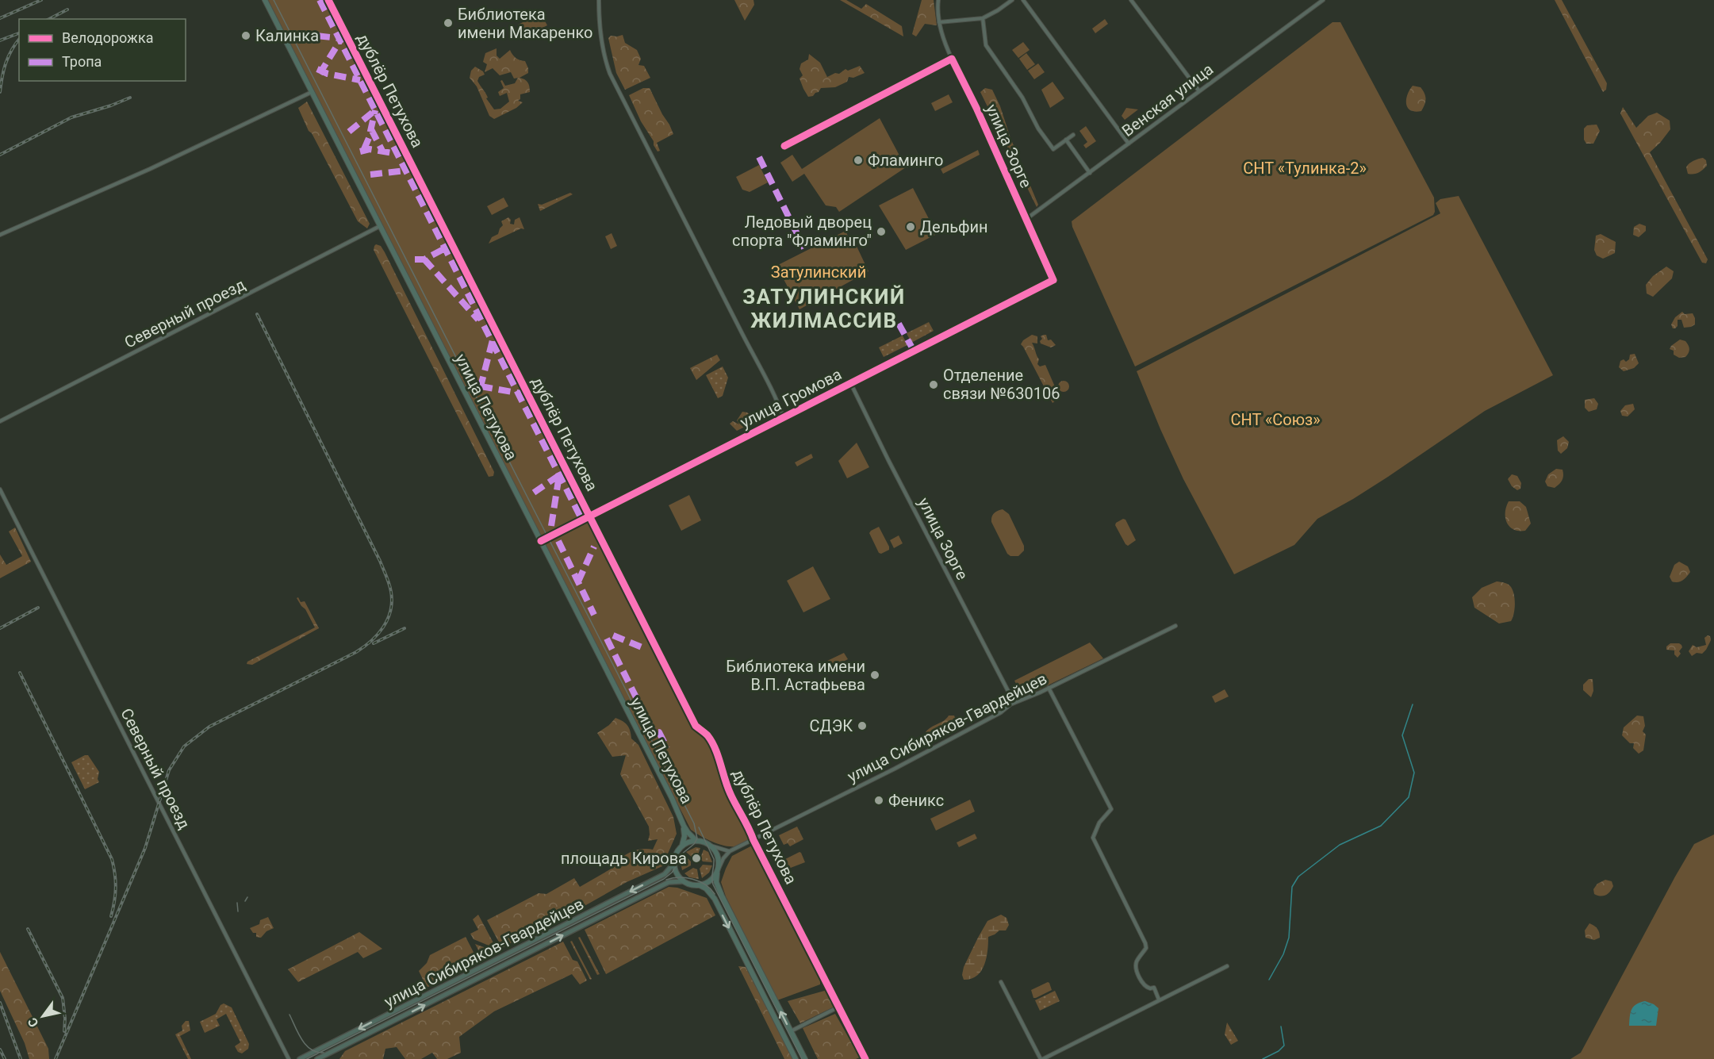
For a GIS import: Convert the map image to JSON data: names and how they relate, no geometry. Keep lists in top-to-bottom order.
{
  "streets": {
    "highway": ["улица Петухова"],
    "main road": ["улица Сибиряков-Гвардейцев"],
    "street": [
      "дублёр Петухова",
      "Венская улица",
      "улица Зорге",
      "Северный проезд",
      "улица Громова"
    ]
  },
  "crossings": [
    ["дублёр Петухова", "улица Громова"],
    ["дублёр Петухова", "улица Сибиряков-Гвардейцев"],
    ["Венская улица", "улица Зорге"],
    ["улица Зорге", "улица Громова"],
    ["улица Зорге", "улица Сибиряков-Гвардейцев"],
    ["Северный проезд", "улица Петухова"],
    ["улица Громова", "улица Петухова"]
  ],
  "districts": ["ЗАТУЛИНСКИЙ ЖИЛМАССИВ"],
  "parks": ["СНТ «Тулинка-2»", "Затулинский", "СНТ «Союз»"],
  "places": [
    "Библиотека имени Макаренко",
    "Калинка",
    "Фламинго",
    "Дельфин",
    "Ледовый дворец спорта \"Фламинго\"",
    "Отделение связи №630106",
    "Библиотека имени В.П. Астафьева",
    "СДЭК",
    "Феникс",
    "площадь Кирова"
  ],
  "legend": ["Велодорожка", "Тропа"],
  "north": "bottom left"
}
